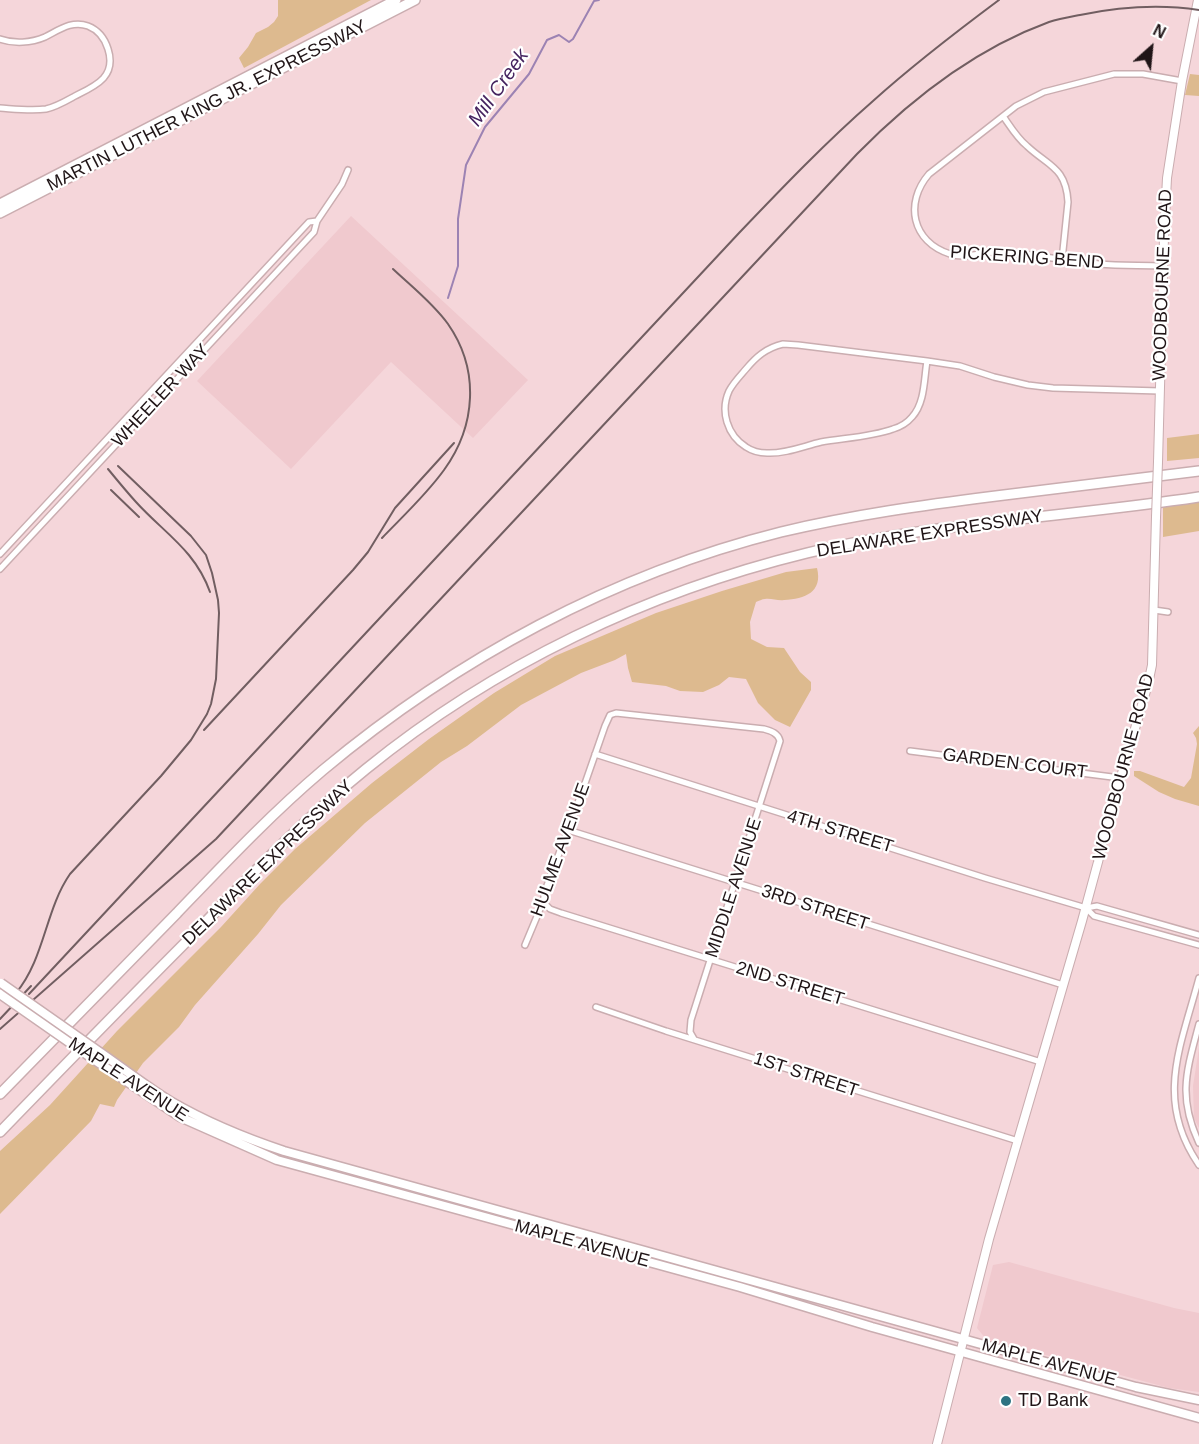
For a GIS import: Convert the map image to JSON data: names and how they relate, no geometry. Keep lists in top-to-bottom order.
{
  "streets": {
    "highway": ["MARTIN LUTHER KING JR. EXPRESSWAY", "DELAWARE EXPRESSWAY"],
    "main road": ["WOODBOURNE ROAD", "MAPLE AVENUE"],
    "street": [
      "PICKERING BEND",
      "WHEELER WAY",
      "GARDEN COURT",
      "4TH STREET",
      "HULME AVENUE",
      "MIDDLE AVENUE",
      "3RD STREET",
      "2ND STREET",
      "1ST STREET"
    ]
  },
  "crossings": [
    ["PICKERING BEND", "WOODBOURNE ROAD"],
    ["WOODBOURNE ROAD", "GARDEN COURT"],
    ["WOODBOURNE ROAD", "4TH STREET"],
    ["WOODBOURNE ROAD", "3RD STREET"],
    ["WOODBOURNE ROAD", "2ND STREET"],
    ["WOODBOURNE ROAD", "1ST STREET"],
    ["WOODBOURNE ROAD", "MAPLE AVENUE"],
    ["DELAWARE EXPRESSWAY", "MAPLE AVENUE"],
    ["4TH STREET", "HULME AVENUE"],
    ["4TH STREET", "MIDDLE AVENUE"],
    ["HULME AVENUE", "MIDDLE AVENUE"],
    ["HULME AVENUE", "3RD STREET"],
    ["HULME AVENUE", "2ND STREET"],
    ["MIDDLE AVENUE", "3RD STREET"],
    ["MIDDLE AVENUE", "2ND STREET"],
    ["MIDDLE AVENUE", "1ST STREET"]
  ],
  "water": ["Mill Creek"],
  "places": ["TD Bank"],
  "north": "top right"
}
